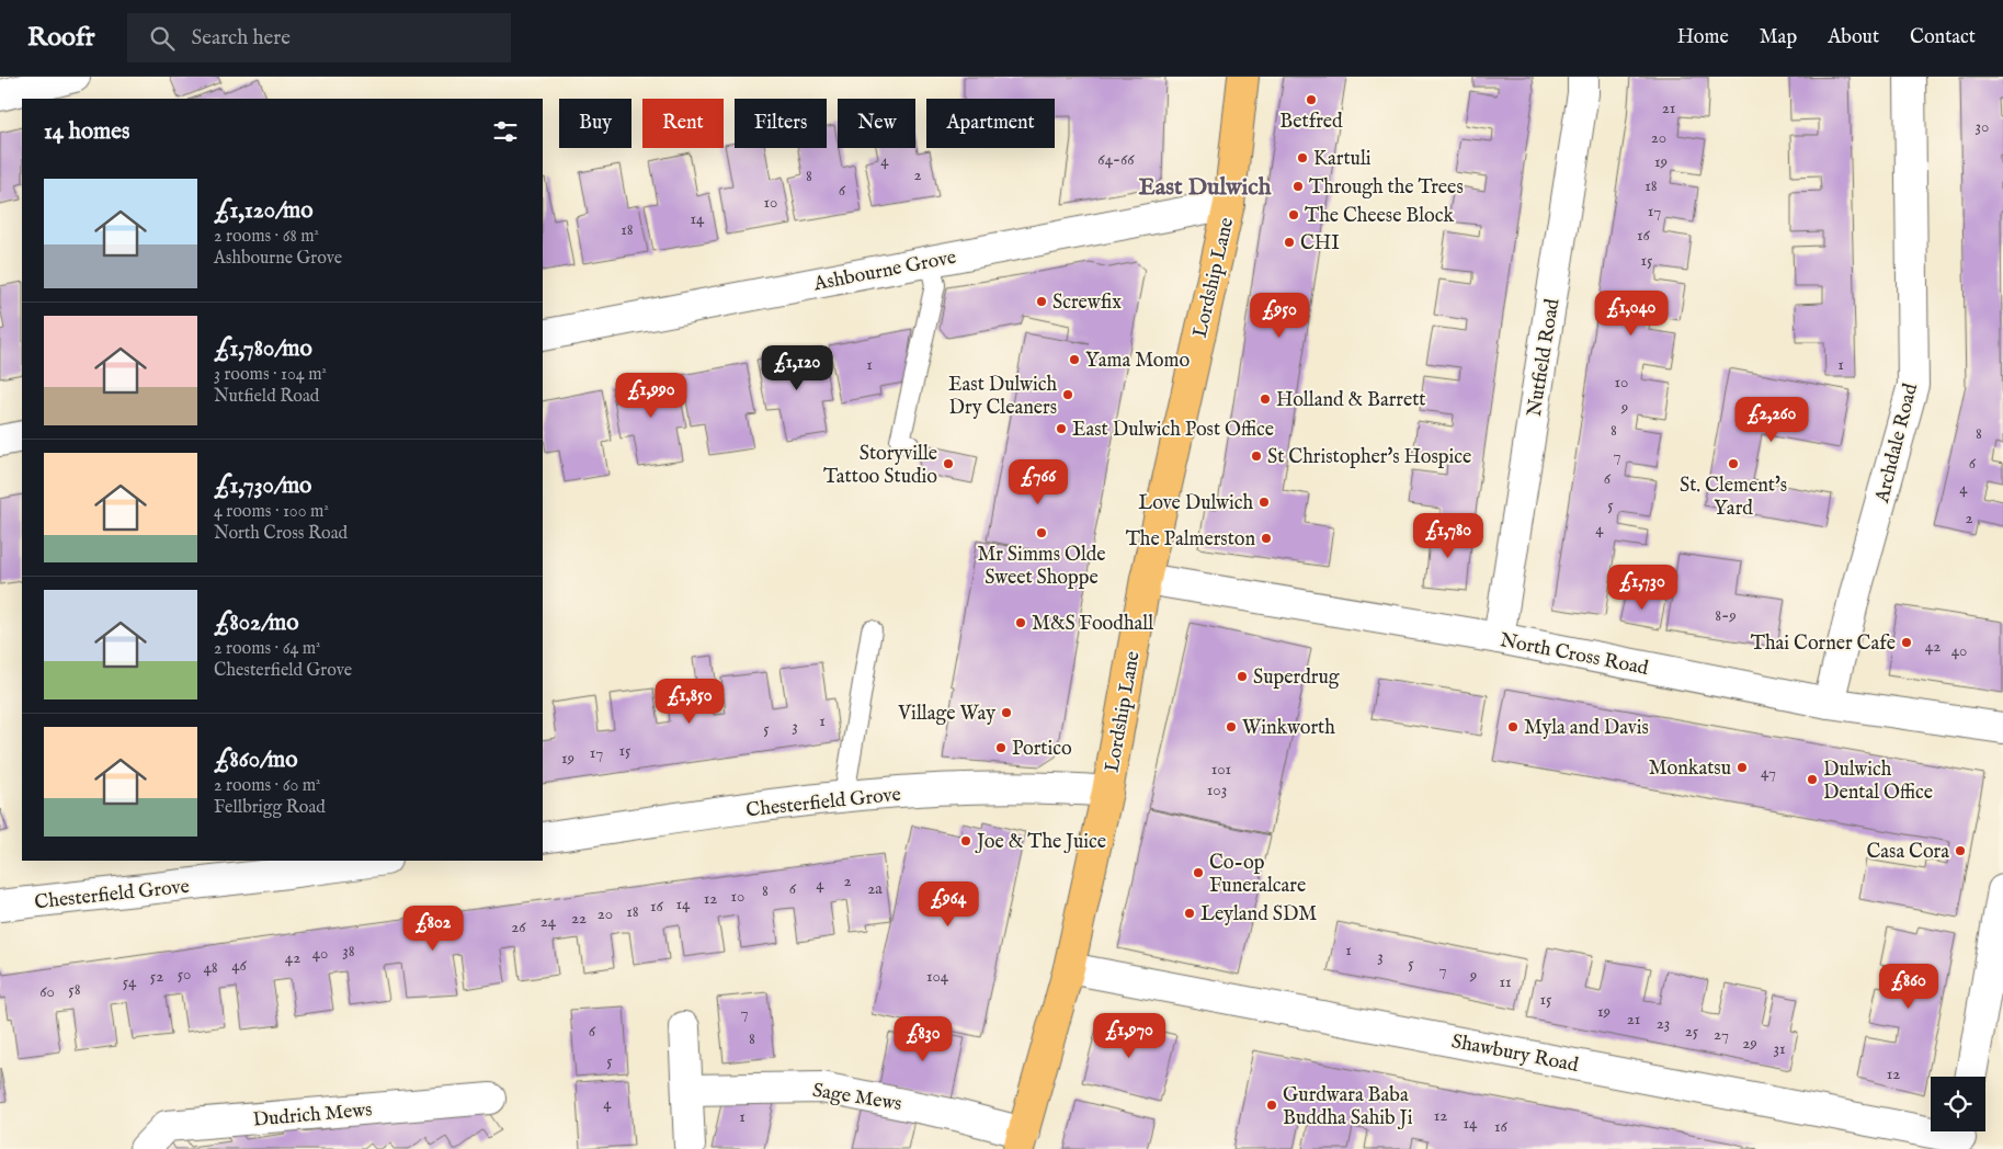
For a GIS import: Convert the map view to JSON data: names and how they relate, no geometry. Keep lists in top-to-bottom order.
{
  "streets": {
    "main road": ["Lordship Lane"],
    "street": [
      "Ashbourne Grove",
      "Nutfield Road",
      "Archdale Road",
      "North Cross Road",
      "Chesterfield Grove",
      "Shawbury Road",
      "Sage Mews",
      "Dudrich Mews"
    ]
  },
  "crossings": [
    ["Ashbourne Grove", "Lordship Lane"],
    ["Lordship Lane", "North Cross Road"],
    ["Lordship Lane", "Chesterfield Grove"],
    ["Lordship Lane", "Shawbury Road"],
    ["Lordship Lane", "Sage Mews"],
    ["Nutfield Road", "North Cross Road"],
    ["Archdale Road", "North Cross Road"]
  ],
  "districts": ["East Dulwich"],
  "places": [
    "Betfred",
    "Kartuli",
    "Through the Trees",
    "The Cheese Block",
    "CHI",
    "Screwfix",
    "Yama Momo",
    "East Dulwich Dry Cleaners",
    "Holland & Barrett",
    "East Dulwich Post Office",
    "St Christopher's Hospice",
    "Storyville Tattoo Studio",
    "St. Clement's Yard",
    "Love Dulwich",
    "Mr Simms Olde Sweet Shoppe",
    "The Palmerston",
    "M&S Foodhall",
    "Thai Corner Cafe",
    "Superdrug",
    "Village Way",
    "Winkworth",
    "Myla and Davis",
    "Portico",
    "Monkatsu",
    "Dulwich Dental Office",
    "Joe & The Juice",
    "Casa Cora",
    "Co-op Funeralcare",
    "Leyland SDM",
    "Gurdwara Baba Buddha Sahib Ji"
  ],
  "house_numbers": [
    "21",
    "30",
    "20",
    "64-66",
    "4",
    "19",
    "2",
    "8",
    "18",
    "6",
    "10",
    "17",
    "14",
    "18",
    "16",
    "15",
    "1",
    "1",
    "10",
    "9",
    "8",
    "8",
    "7",
    "6",
    "6",
    "4",
    "5",
    "2",
    "4",
    "8-9",
    "42",
    "40",
    "1",
    "3",
    "5",
    "15",
    "17",
    "19",
    "101",
    "47",
    "103",
    "2",
    "4",
    "6",
    "2a",
    "8",
    "10",
    "12",
    "14",
    "16",
    "18",
    "20",
    "22",
    "24",
    "26",
    "1",
    "38",
    "40",
    "3",
    "42",
    "5",
    "46",
    "48",
    "7",
    "50",
    "9",
    "52",
    "104",
    "54",
    "11",
    "58",
    "60",
    "15",
    "19",
    "7",
    "21",
    "23",
    "6",
    "25",
    "27",
    "8",
    "29",
    "31",
    "5",
    "12",
    "4",
    "12",
    "1",
    "14",
    "16"
  ],
  "page": {
    "header": "Roofr",
    "search": "Search here",
    "nav": [
      "Home",
      "Map",
      "About",
      "Contact"
    ],
    "chip": [
      "Buy",
      "Rent",
      "Filters",
      "New",
      "Apartment"
    ],
    "heading": "14 homes",
    "list": [
      {
        "name": "£1,120/mo",
        "note": "2 rooms · 68 m² · Ashbourne Grove"
      },
      {
        "name": "£1,780/mo",
        "note": "3 rooms · 104 m² · Nutfield Road"
      },
      {
        "name": "£1,730/mo",
        "note": "4 rooms · 100 m² · North Cross Road"
      },
      {
        "name": "£802/mo",
        "note": "2 rooms · 64 m² · Chesterfield Grove"
      },
      {
        "name": "£860/mo",
        "note": "2 rooms · 60 m² · Fellbrigg Road"
      }
    ],
    "price": [
      "£1,040",
      "£950",
      "£1,120",
      "£1,990",
      "£2,260",
      "£766",
      "£1,780",
      "£1,730",
      "£1,850",
      "£964",
      "£802",
      "£860",
      "£1,970",
      "£830"
    ]
  }
}
